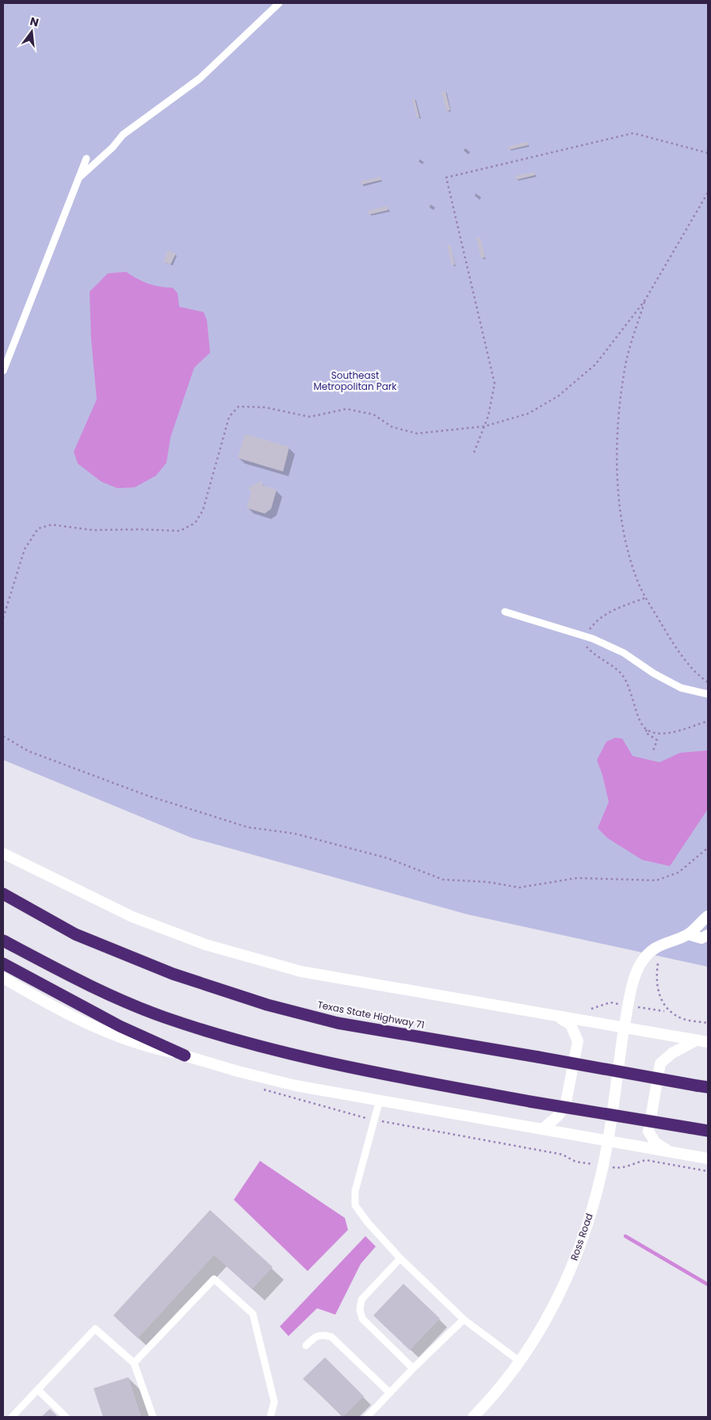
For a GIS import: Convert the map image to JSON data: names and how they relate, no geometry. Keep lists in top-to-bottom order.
{
  "streets": {
    "highway": ["Texas State Highway 71"],
    "street": ["Ross Road"]
  },
  "parks": ["Southeast Metropolitan Park"],
  "north": "top"
}
